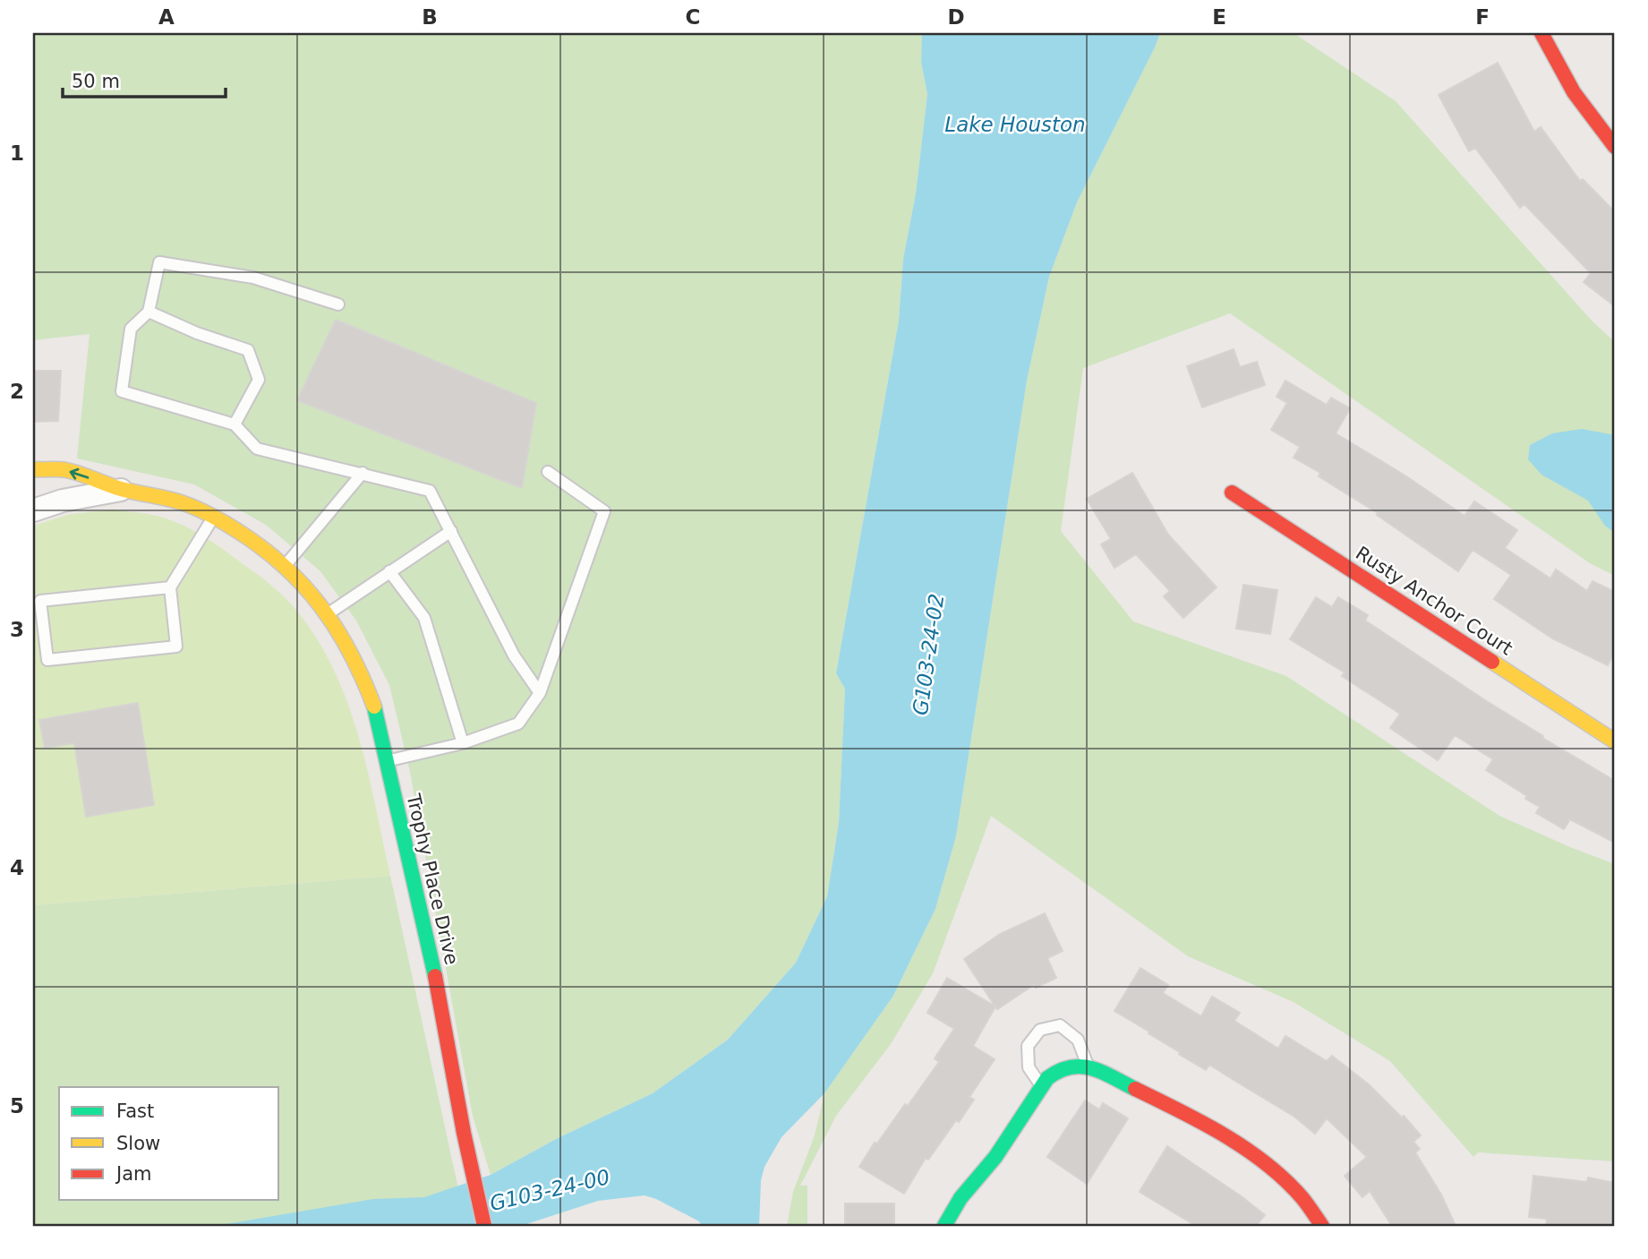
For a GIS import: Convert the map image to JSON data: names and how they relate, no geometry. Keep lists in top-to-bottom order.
{
  "streets": {
    "street": ["Rusty Anchor Court", "Trophy Place Drive"]
  },
  "water": ["Lake Houston", "G103-24-02", "G103-24-00"],
  "legend": ["Fast", "Slow", "Jam"],
  "scale_bar": "50 m",
  "grid": {
    "columns": [
      "A",
      "B",
      "C",
      "D",
      "E",
      "F"
    ],
    "rows": [
      "1",
      "2",
      "3",
      "4",
      "5"
    ]
  }
}
